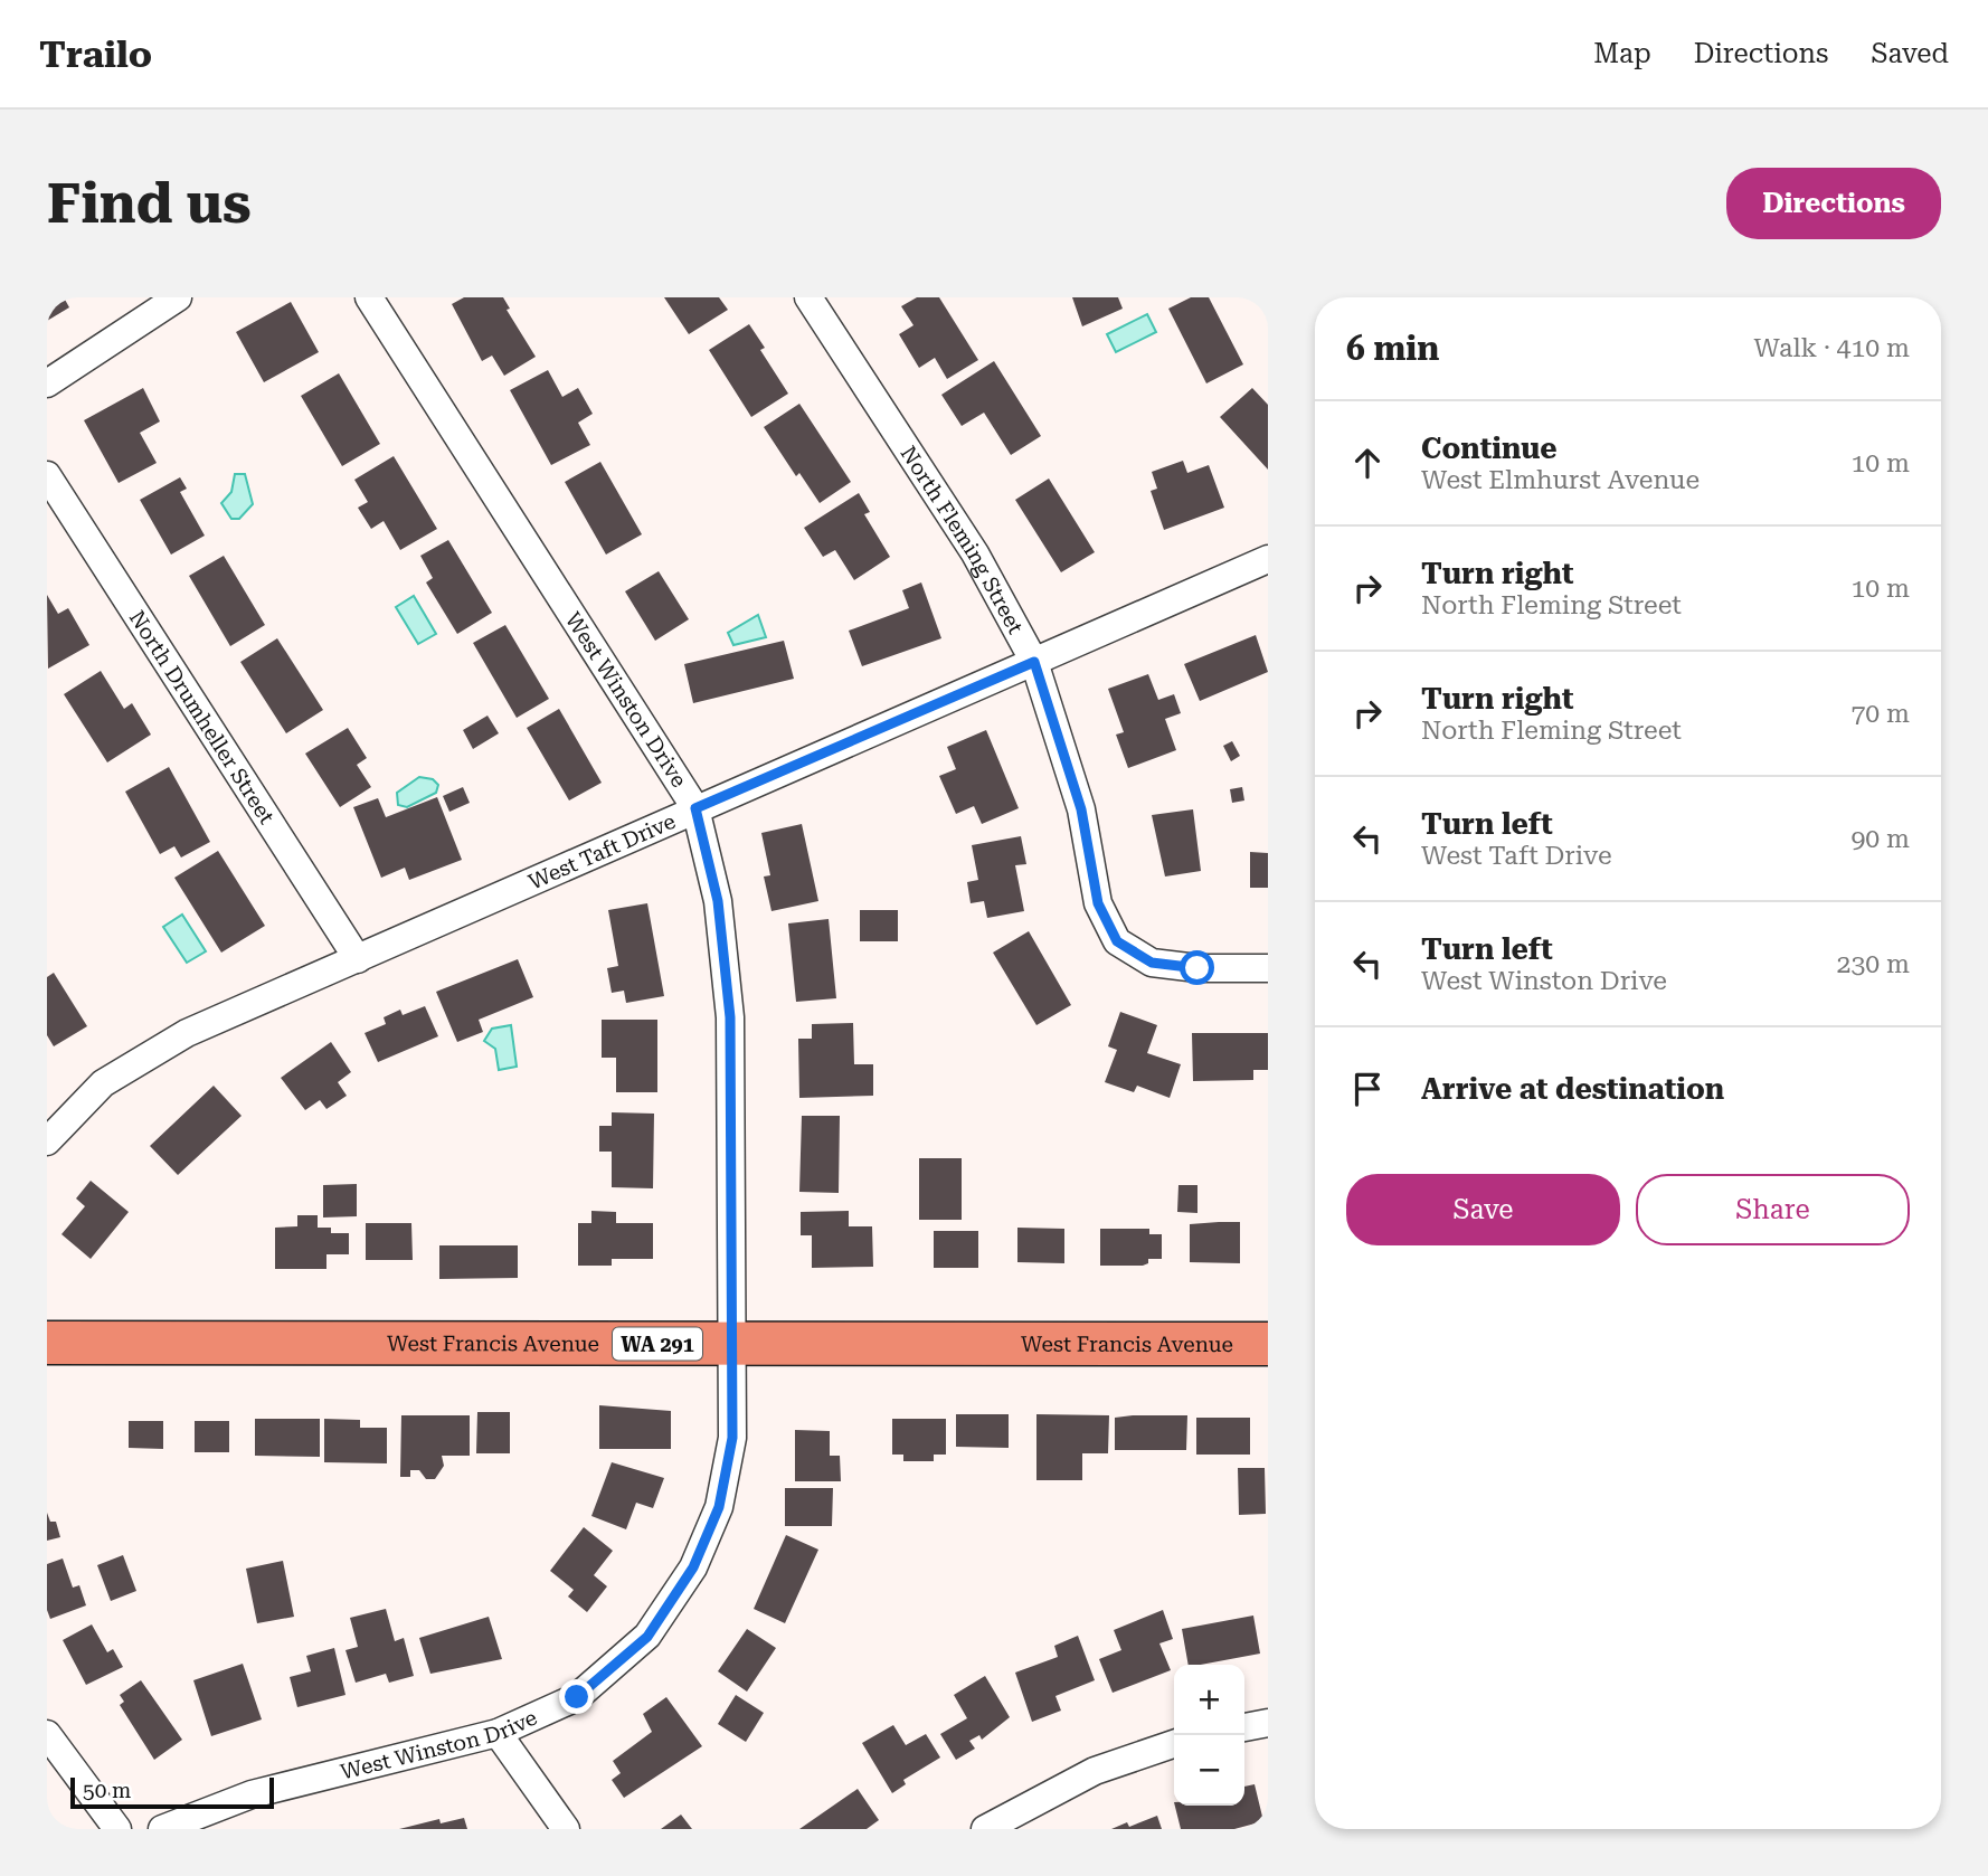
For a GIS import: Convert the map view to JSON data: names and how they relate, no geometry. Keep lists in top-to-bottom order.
{
  "streets": {
    "main road": ["West Francis Avenue", "WA 291"],
    "street": [
      "North Fleming Street",
      "West Winston Drive",
      "North Drumheller Street",
      "West Taft Drive"
    ]
  },
  "crossings": [
    ["North Fleming Street", "West Taft Drive"],
    ["West Winston Drive", "West Taft Drive"],
    ["West Winston Drive", "West Francis Avenue"],
    ["North Drumheller Street", "West Taft Drive"]
  ],
  "scale_bar": "50 m",
  "page": {
    "header": "Trailo",
    "nav": ["Map", "Directions", "Saved"],
    "buttons": [
      "Directions",
      ["Save", "Share"]
    ],
    "title": "Find us",
    "heading": ["6 min", "Walk · 410 m"],
    "list": [
      ["Continue", "West Elmhurst Avenue", "10 m"],
      ["Turn right", "North Fleming Street", "10 m"],
      ["Turn right", "North Fleming Street", "70 m"],
      ["Turn left", "West Taft Drive", "90 m"],
      ["Turn left", "West Winston Drive", "230 m"],
      "Arrive at destination"
    ],
    "map_buttons": ["+", "−"],
    "scale": "50 m"
  }
}
